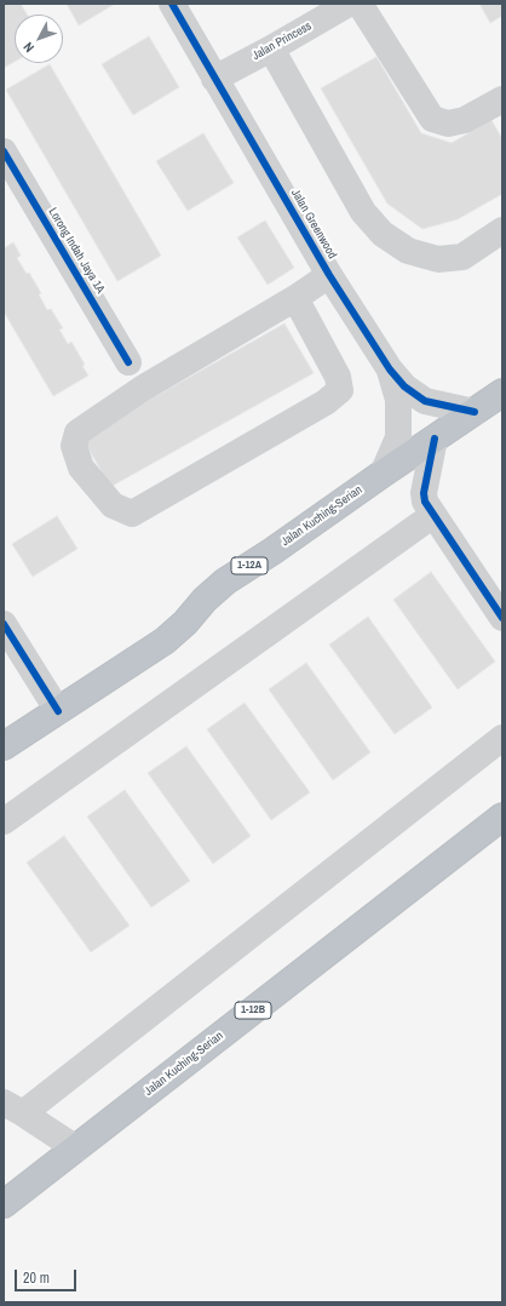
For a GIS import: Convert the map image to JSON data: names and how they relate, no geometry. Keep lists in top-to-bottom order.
{
  "streets": {
    "highway": ["Jalan Kuching-Serian", "1-12A", "1-12B"],
    "street": ["Jalan Princess", "Jalan Greenwood", "Lorong Indah Jaya 1A"]
  },
  "crossings": [
    ["Jalan Princess", "Jalan Greenwood"],
    ["Jalan Greenwood", "Jalan Kuching-Serian"]
  ],
  "scale_bar": "20 m",
  "north": "bottom left"
}
